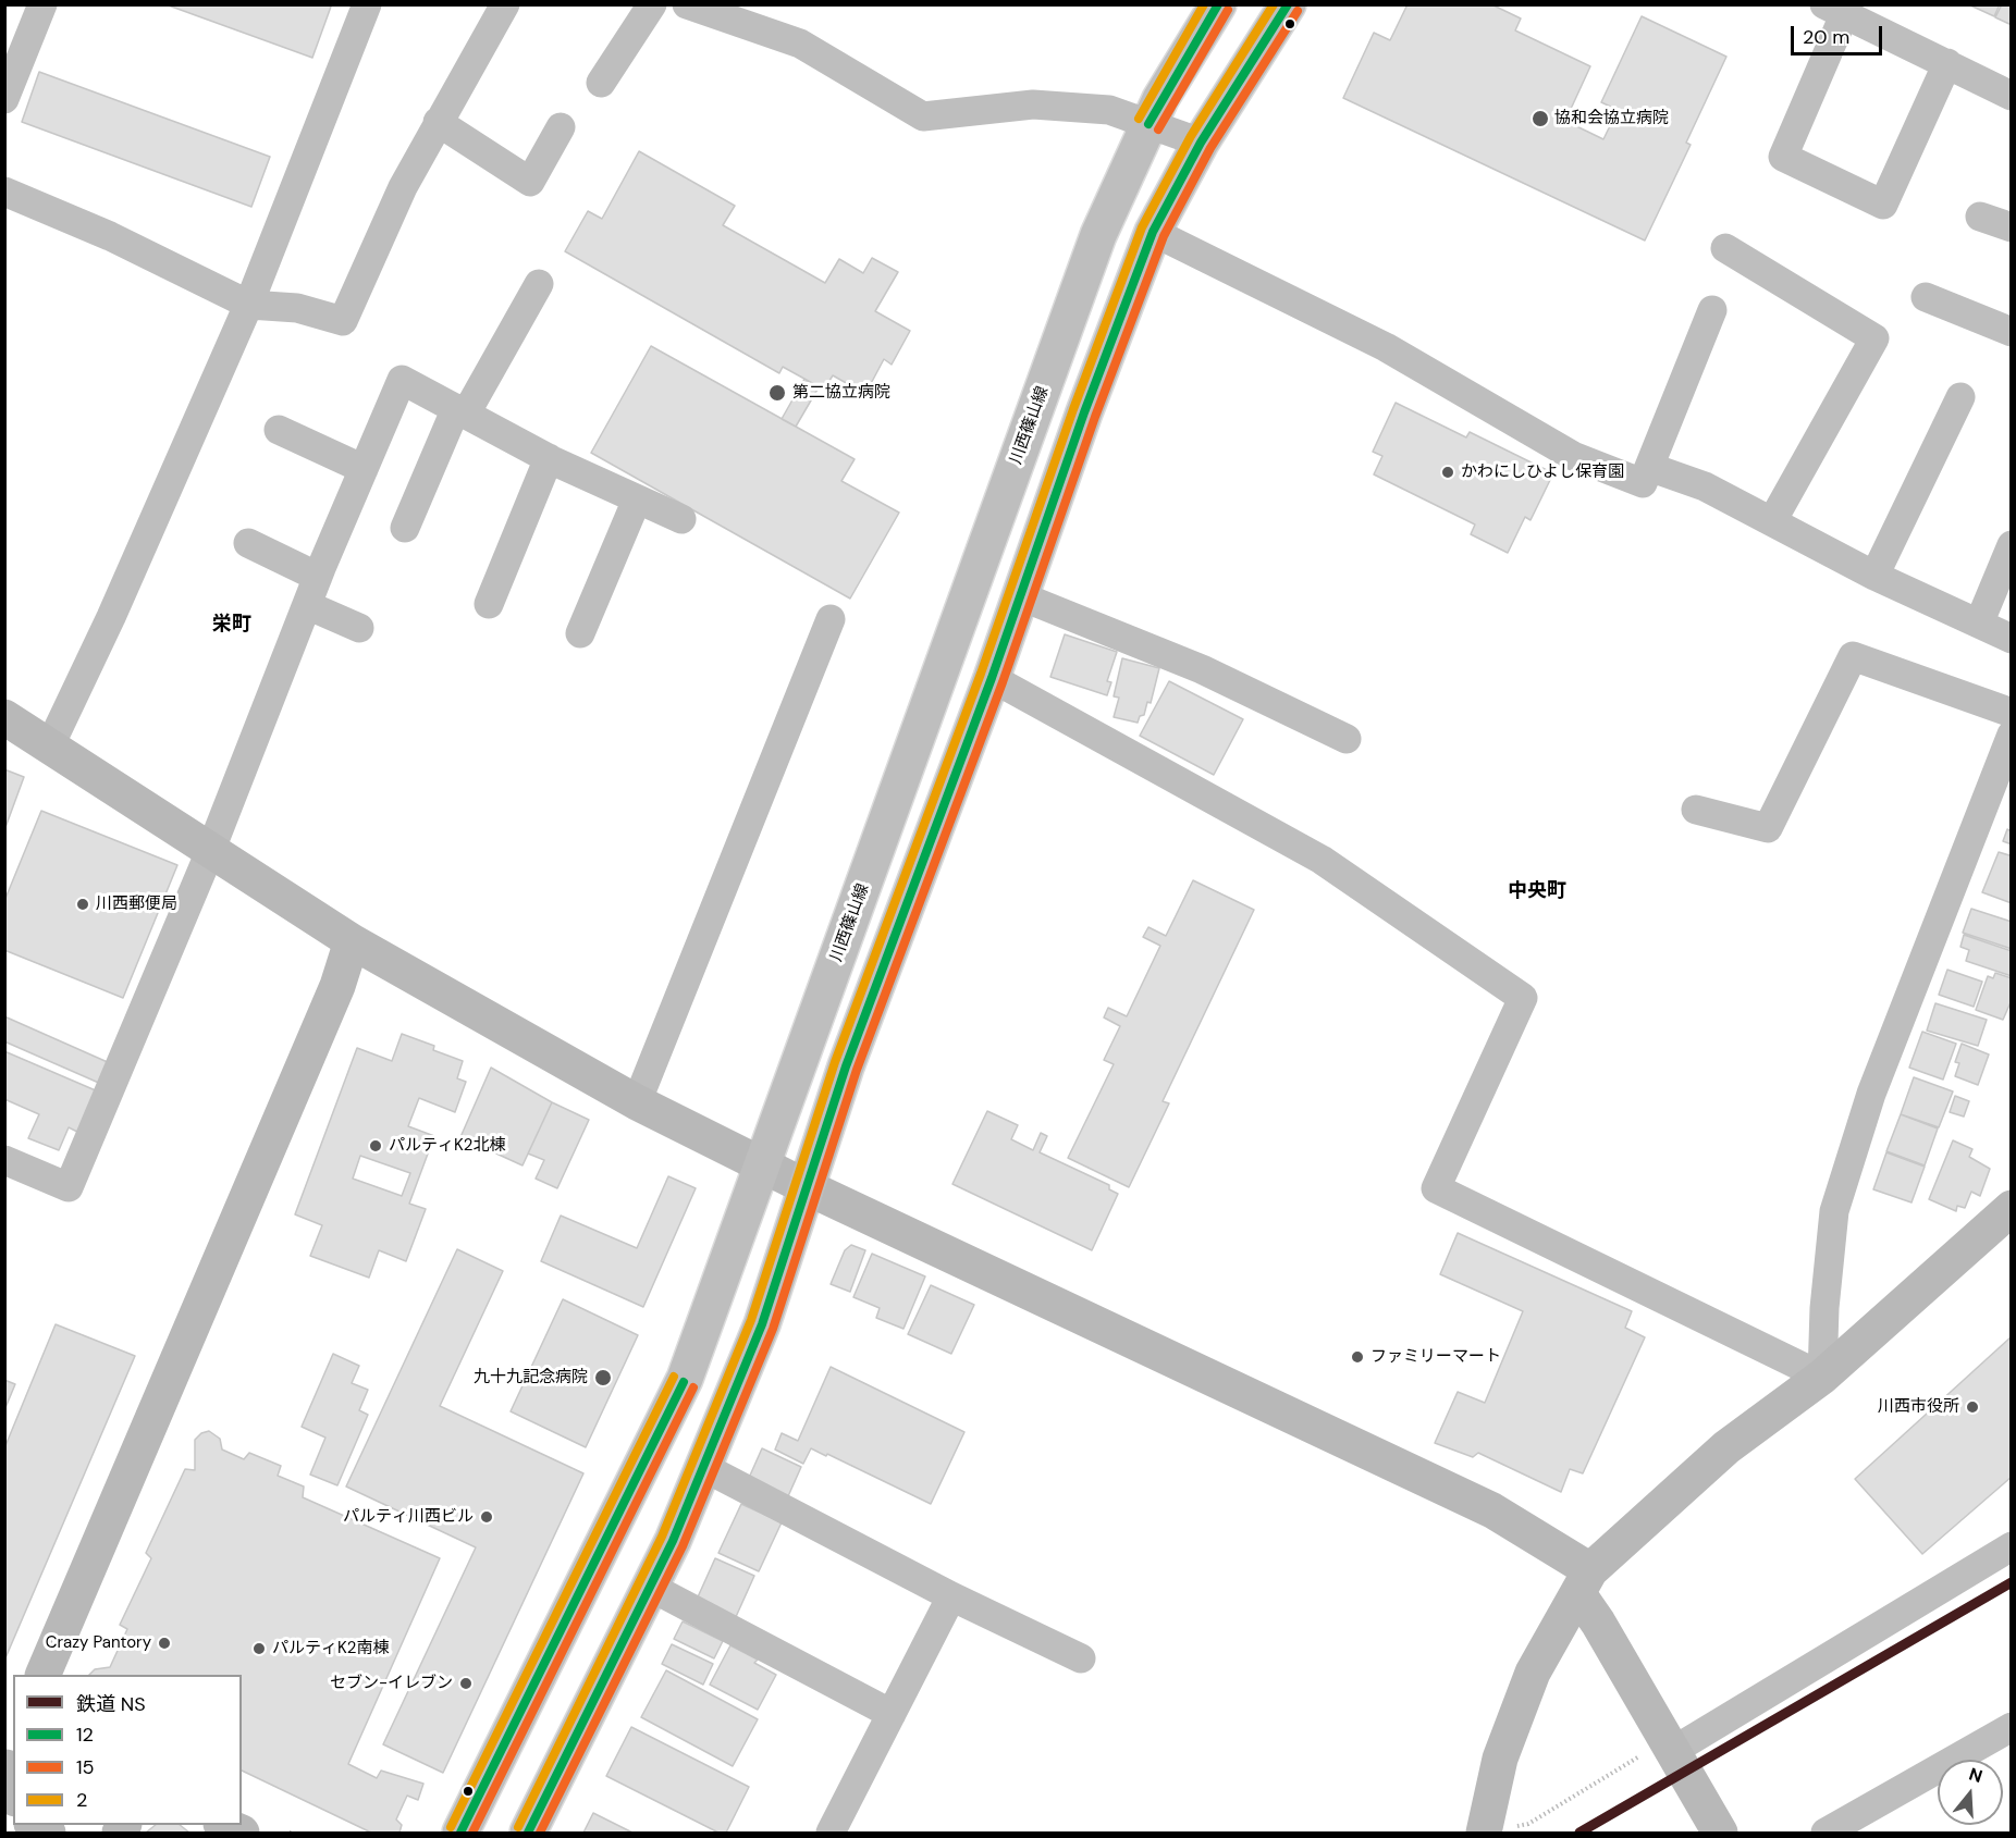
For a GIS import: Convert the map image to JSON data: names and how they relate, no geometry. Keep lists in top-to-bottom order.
{
  "streets": {
    "main road": ["川西篠山線"]
  },
  "districts": ["栄町", "中央町"],
  "places": [
    "協和会協立病院",
    "第二協立病院",
    "かわにしひよし保育園",
    "川西郵便局",
    "パルティK2北棟",
    "ファミリーマート",
    "九十九記念病院",
    "川西市役所",
    "パルティ川西ビル",
    "Crazy Pantory",
    "パルティK2南棟",
    "セブン-イレブン"
  ],
  "lines": [
    "transit line 12",
    "transit line 2",
    "transit line 15",
    "rail line NS"
  ],
  "legend": [
    "鉄道 NS",
    "12",
    "15",
    "2"
  ],
  "scale_bar": "20 m",
  "north": "top"
}
